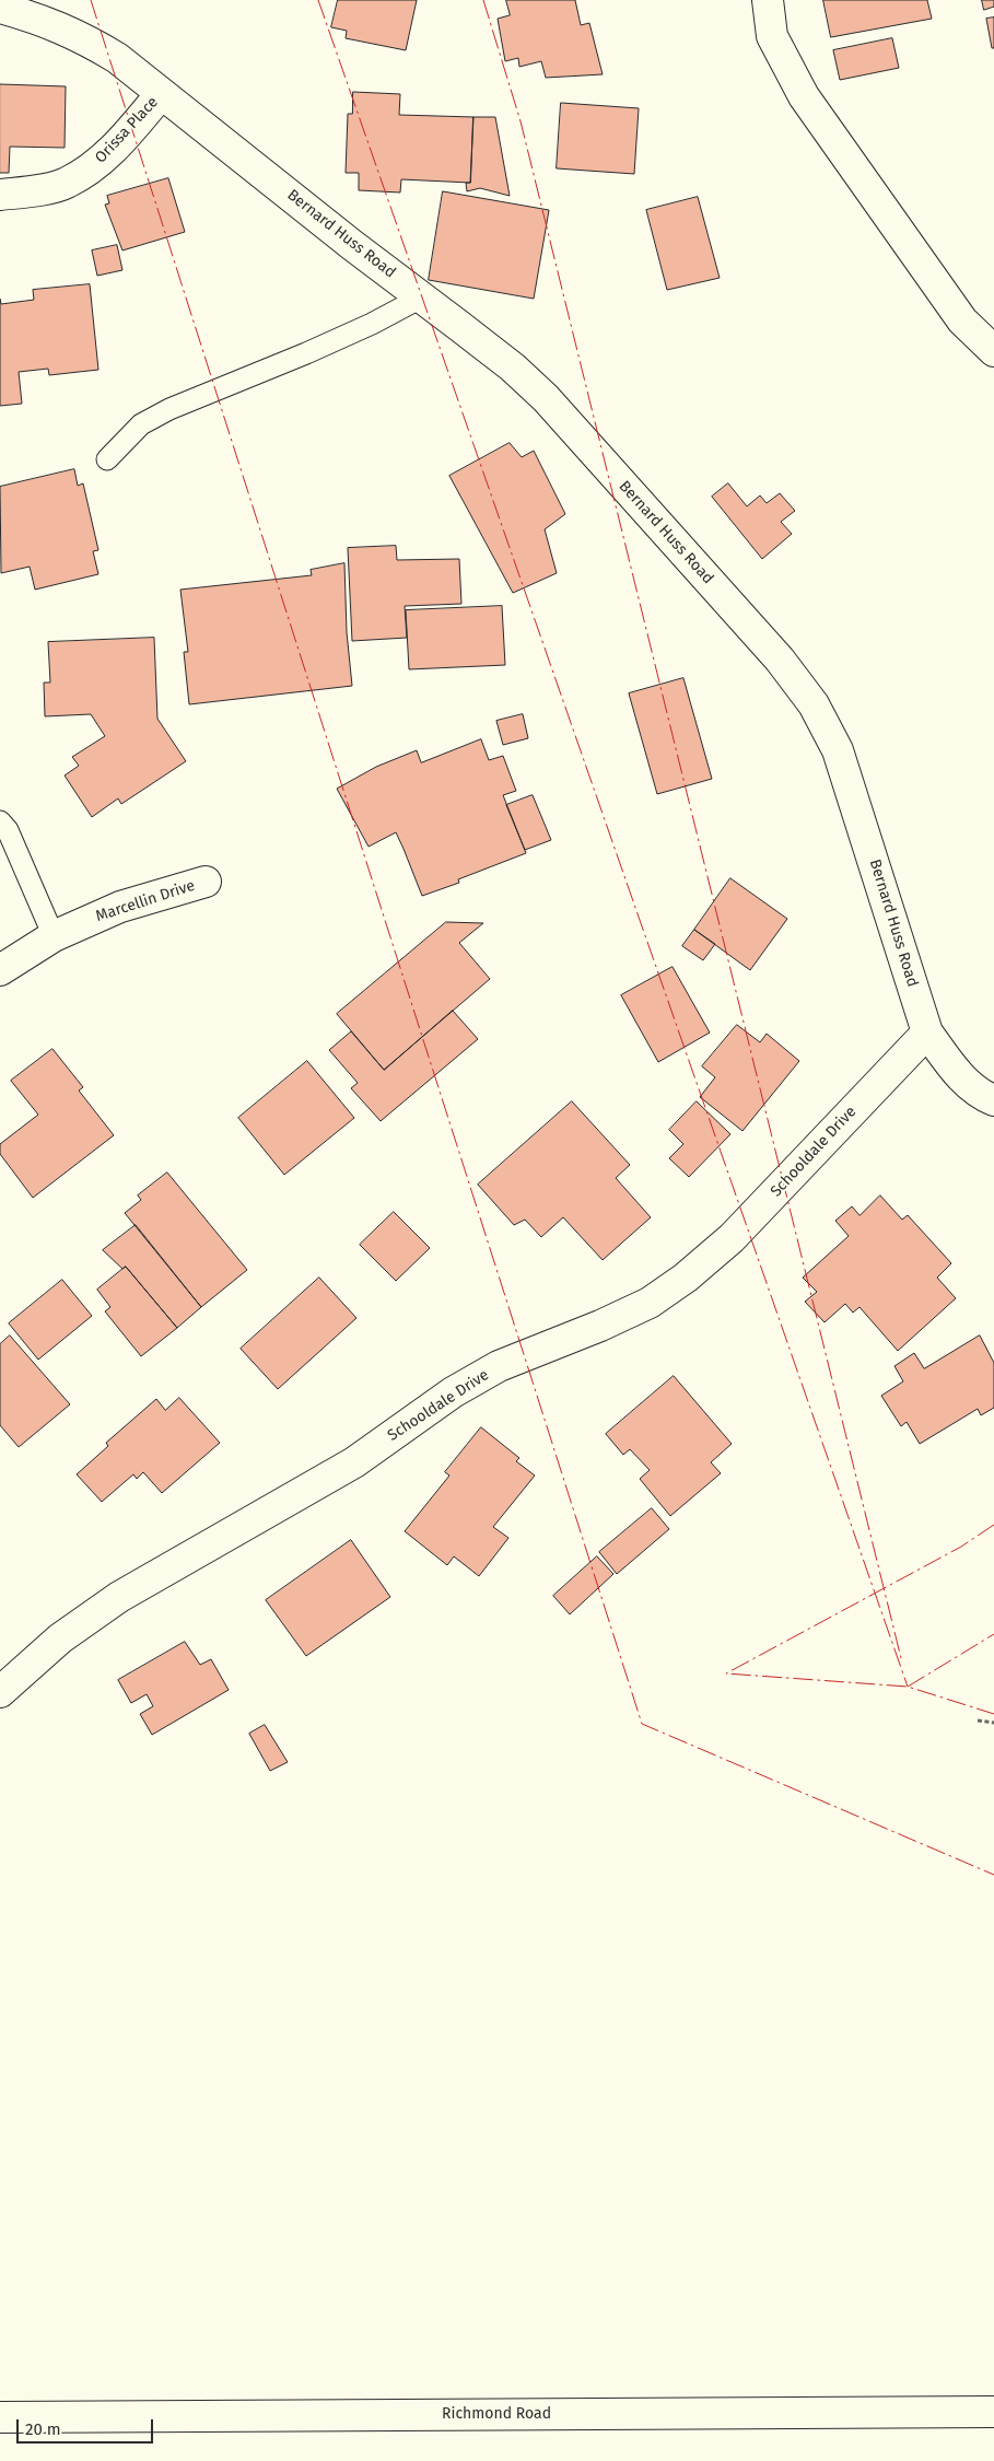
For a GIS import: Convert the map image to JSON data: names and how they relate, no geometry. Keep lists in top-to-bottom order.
{
  "streets": {
    "street": [
      "Orissa Place",
      "Bernard Huss Road",
      "Marcellin Drive",
      "Schooldale Drive",
      "Richmond Road"
    ]
  },
  "crossings": [
    ["Orissa Place", "Bernard Huss Road"],
    ["Bernard Huss Road", "Schooldale Drive"]
  ],
  "scale_bar": "20 m"
}
